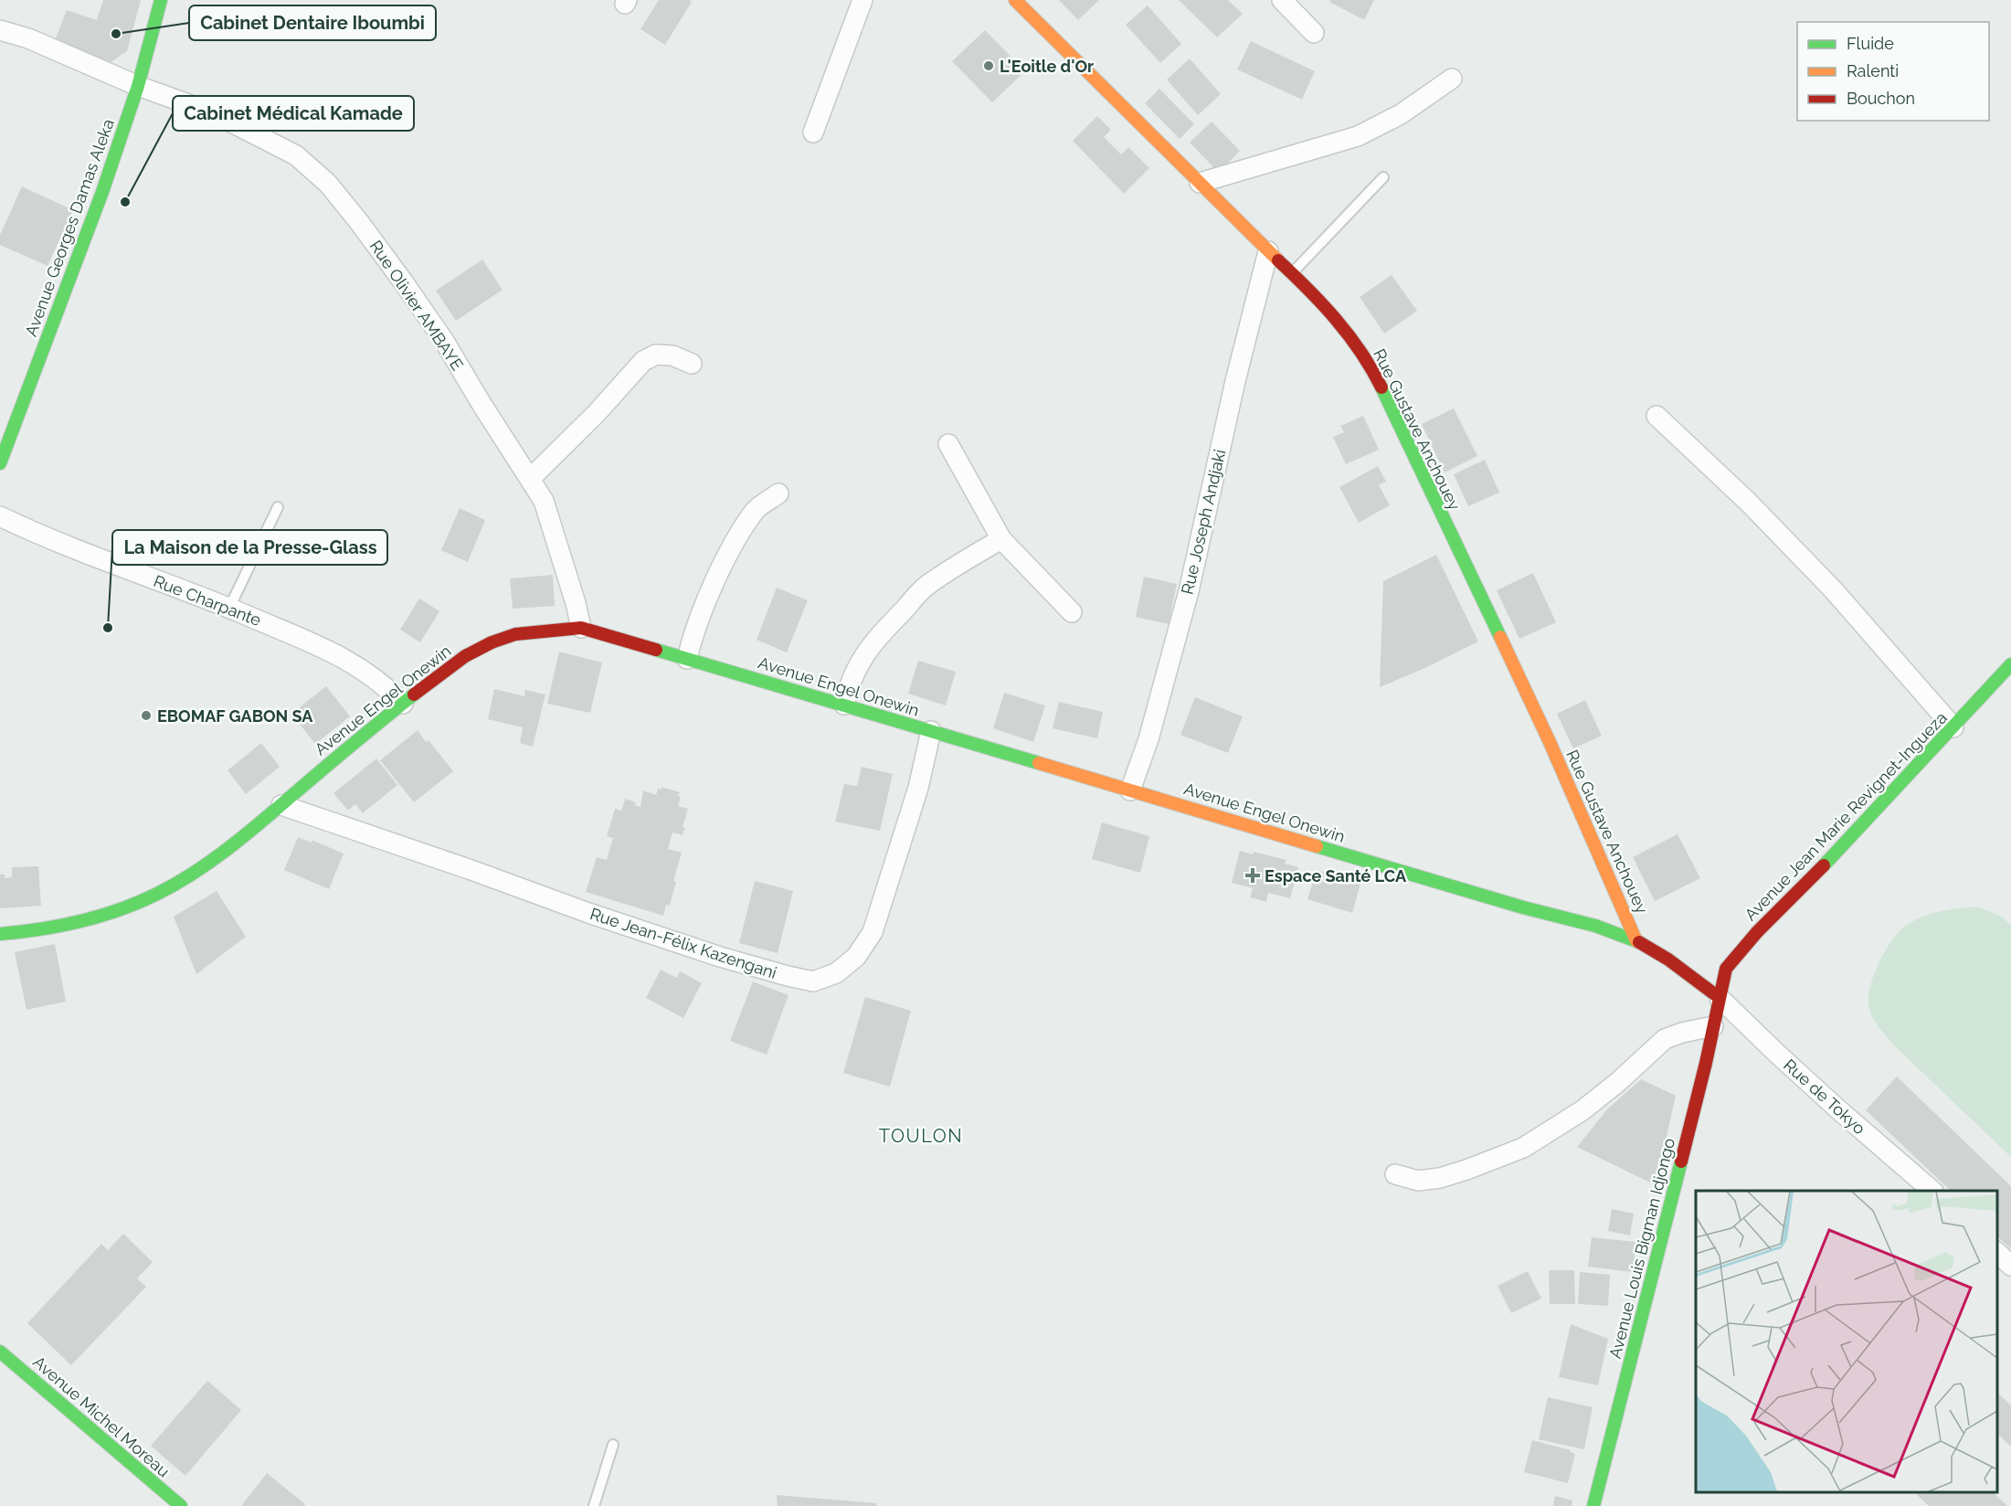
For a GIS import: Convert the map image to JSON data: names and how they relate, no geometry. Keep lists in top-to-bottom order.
{
  "streets": {
    "street": [
      "Avenue Georges Damas Aleka",
      "Rue Olivier AMBAYE",
      "Rue Gustave Anchouey",
      "Rue Joseph Andjaki",
      "Rue Charpante",
      "Avenue Engel Onewin",
      "Avenue Jean Marie Revignet-Ingueza",
      "Rue Jean-Félix Kazengani",
      "Rue de Tokyo",
      "Avenue Louis Bigman Idjongo",
      "Avenue Michel Moreau"
    ]
  },
  "crossings": [
    ["Avenue Georges Damas Aleka", "Rue Olivier AMBAYE"],
    ["Rue Olivier AMBAYE", "Avenue Engel Onewin"],
    ["Rue Gustave Anchouey", "Rue Joseph Andjaki"],
    ["Rue Gustave Anchouey", "Avenue Engel Onewin"],
    ["Rue Joseph Andjaki", "Avenue Engel Onewin"],
    ["Rue Charpante", "Avenue Engel Onewin"],
    ["Avenue Engel Onewin", "Avenue Jean Marie Revignet-Ingueza"],
    ["Avenue Engel Onewin", "Rue Jean-Félix Kazengani"],
    ["Avenue Engel Onewin", "Rue de Tokyo"],
    ["Avenue Engel Onewin", "Avenue Louis Bigman Idjongo"],
    ["Avenue Jean Marie Revignet-Ingueza", "Rue de Tokyo"],
    ["Avenue Jean Marie Revignet-Ingueza", "Avenue Louis Bigman Idjongo"],
    ["Rue de Tokyo", "Avenue Louis Bigman Idjongo"]
  ],
  "districts": ["TOULON"],
  "places": {
    "other": [
      "Cabinet Dentaire Iboumbi",
      "L'Eoitle d'Or",
      "Cabinet Médical Kamade",
      "La Maison de la Presse-Glass",
      "EBOMAF GABON SA"
    ],
    "health": ["Espace Santé LCA"]
  },
  "legend": ["Fluide", "Ralenti", "Bouchon"]
}
